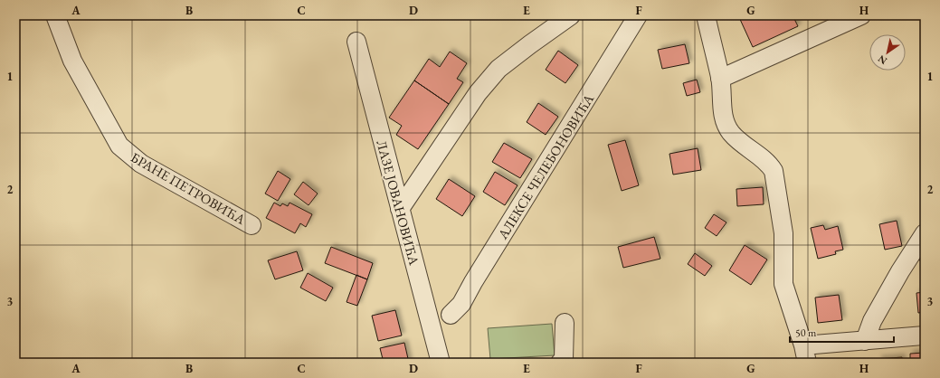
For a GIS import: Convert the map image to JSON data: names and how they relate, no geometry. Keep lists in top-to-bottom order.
{
  "streets": {
    "street": ["АЛЕКСЕ ЧЕЛЕБОНОВИЋА", "БРАНЕ ПЕТРОВИЋА", "ЛАЗЕ ЈОВАНОВИЋА"]
  },
  "scale_bar": "50 m",
  "north": "bottom left",
  "grid": {
    "columns": [
      "A",
      "B",
      "C",
      "D",
      "E",
      "F",
      "G",
      "H"
    ],
    "rows": ["1", "2", "3"]
  }
}
